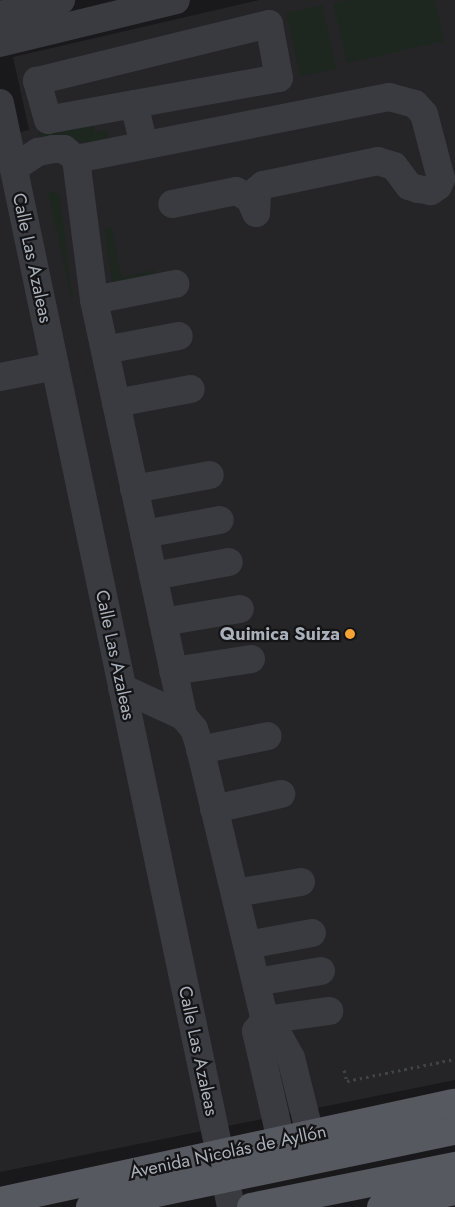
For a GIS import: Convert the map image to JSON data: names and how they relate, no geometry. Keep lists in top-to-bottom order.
{
  "streets": {
    "main road": ["Avenida Nicolás de Ayllón"],
    "street": ["Calle Las Azaleas"]
  },
  "crossings": [
    ["Calle Las Azaleas", "Avenida Nicolás de Ayllón"]
  ],
  "places": ["Quimica Suiza"]
}
